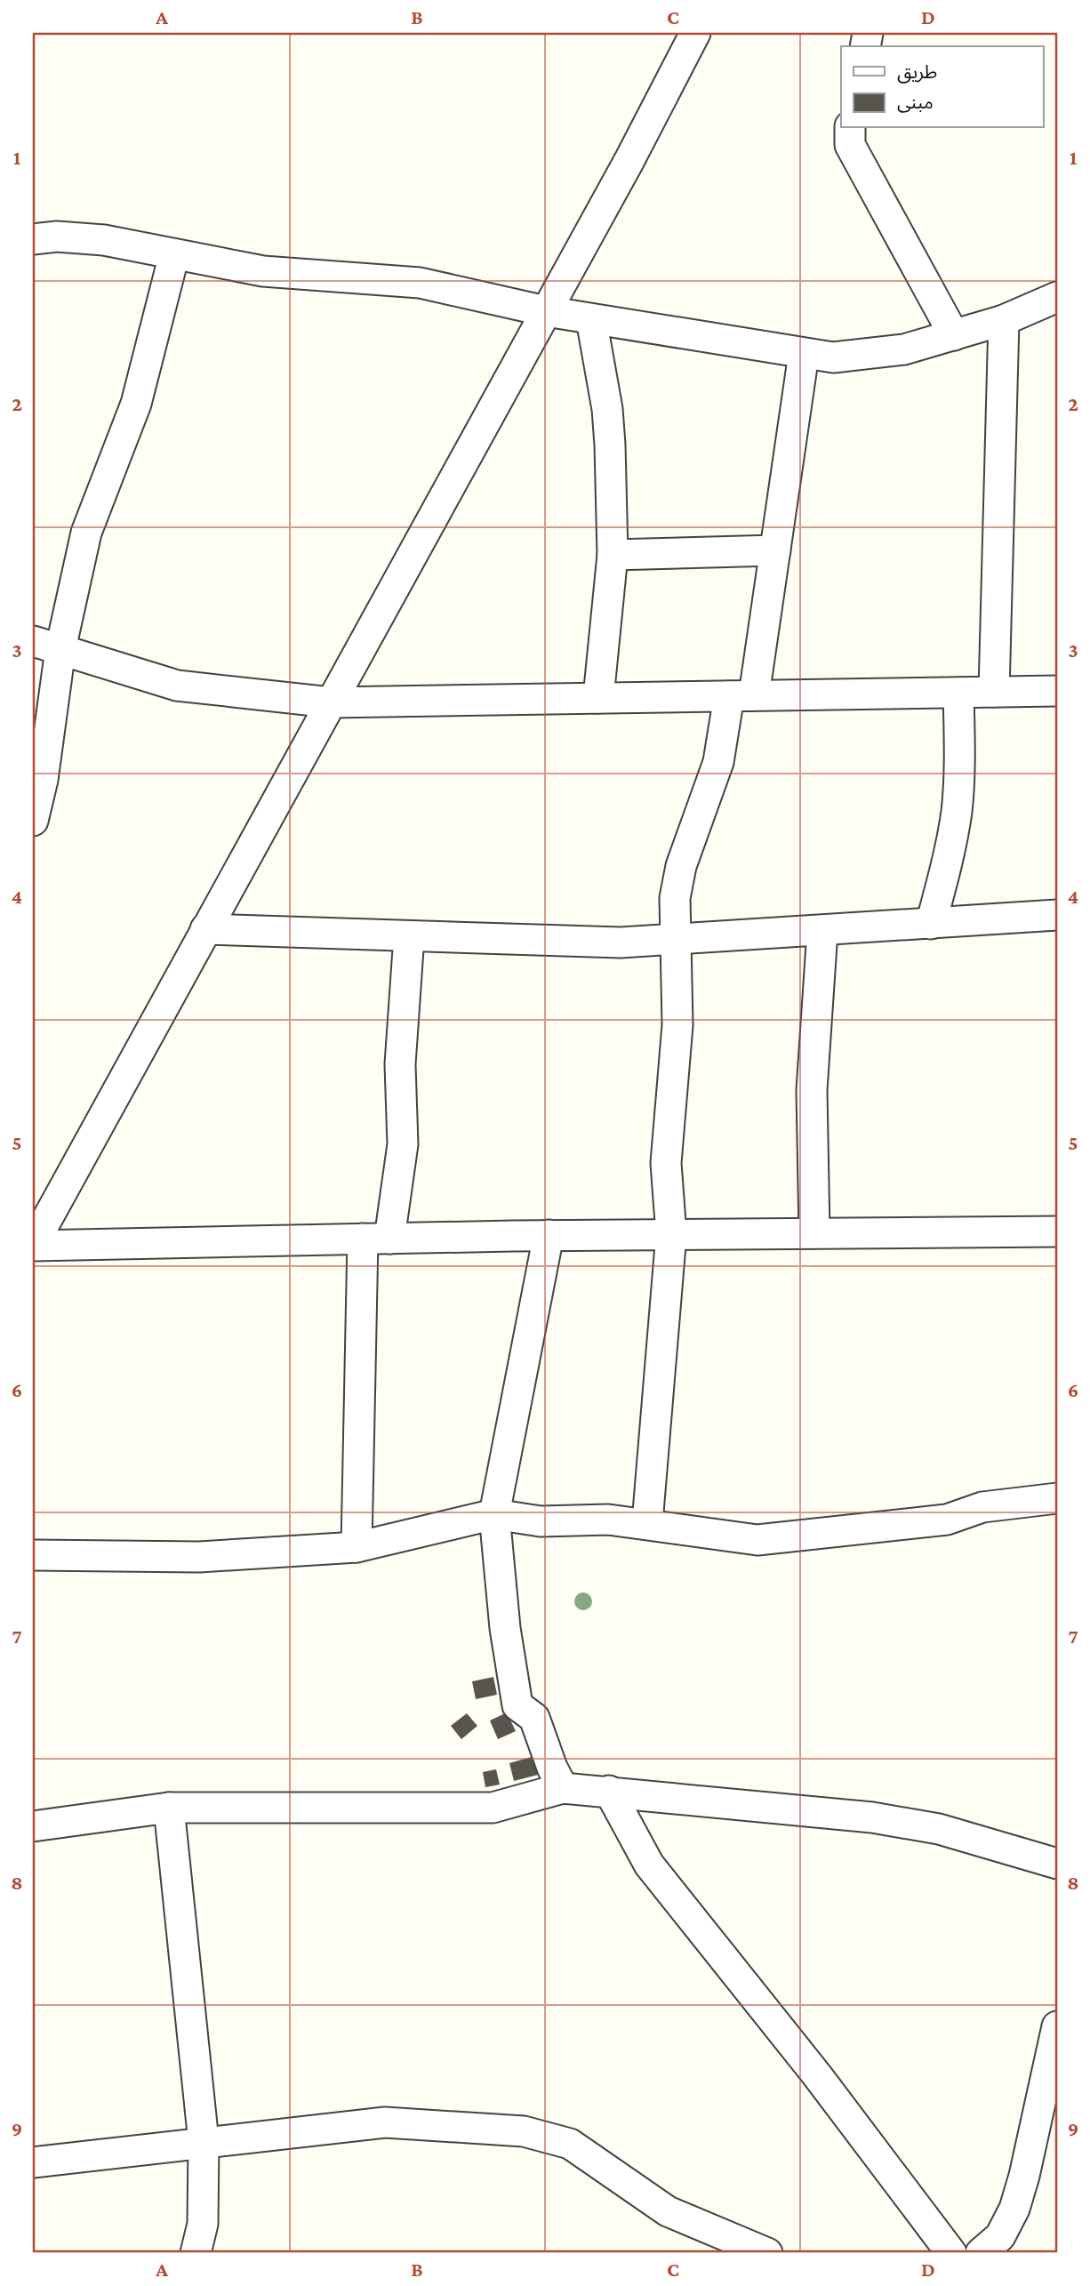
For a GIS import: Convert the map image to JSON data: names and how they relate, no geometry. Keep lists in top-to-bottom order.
{
  "legend": ["طريق", "مبنى"],
  "grid": {
    "columns": [
      "A",
      "B",
      "C",
      "D"
    ],
    "rows": [
      "1",
      "2",
      "3",
      "4",
      "5",
      "6",
      "7",
      "8",
      "9"
    ]
  }
}
